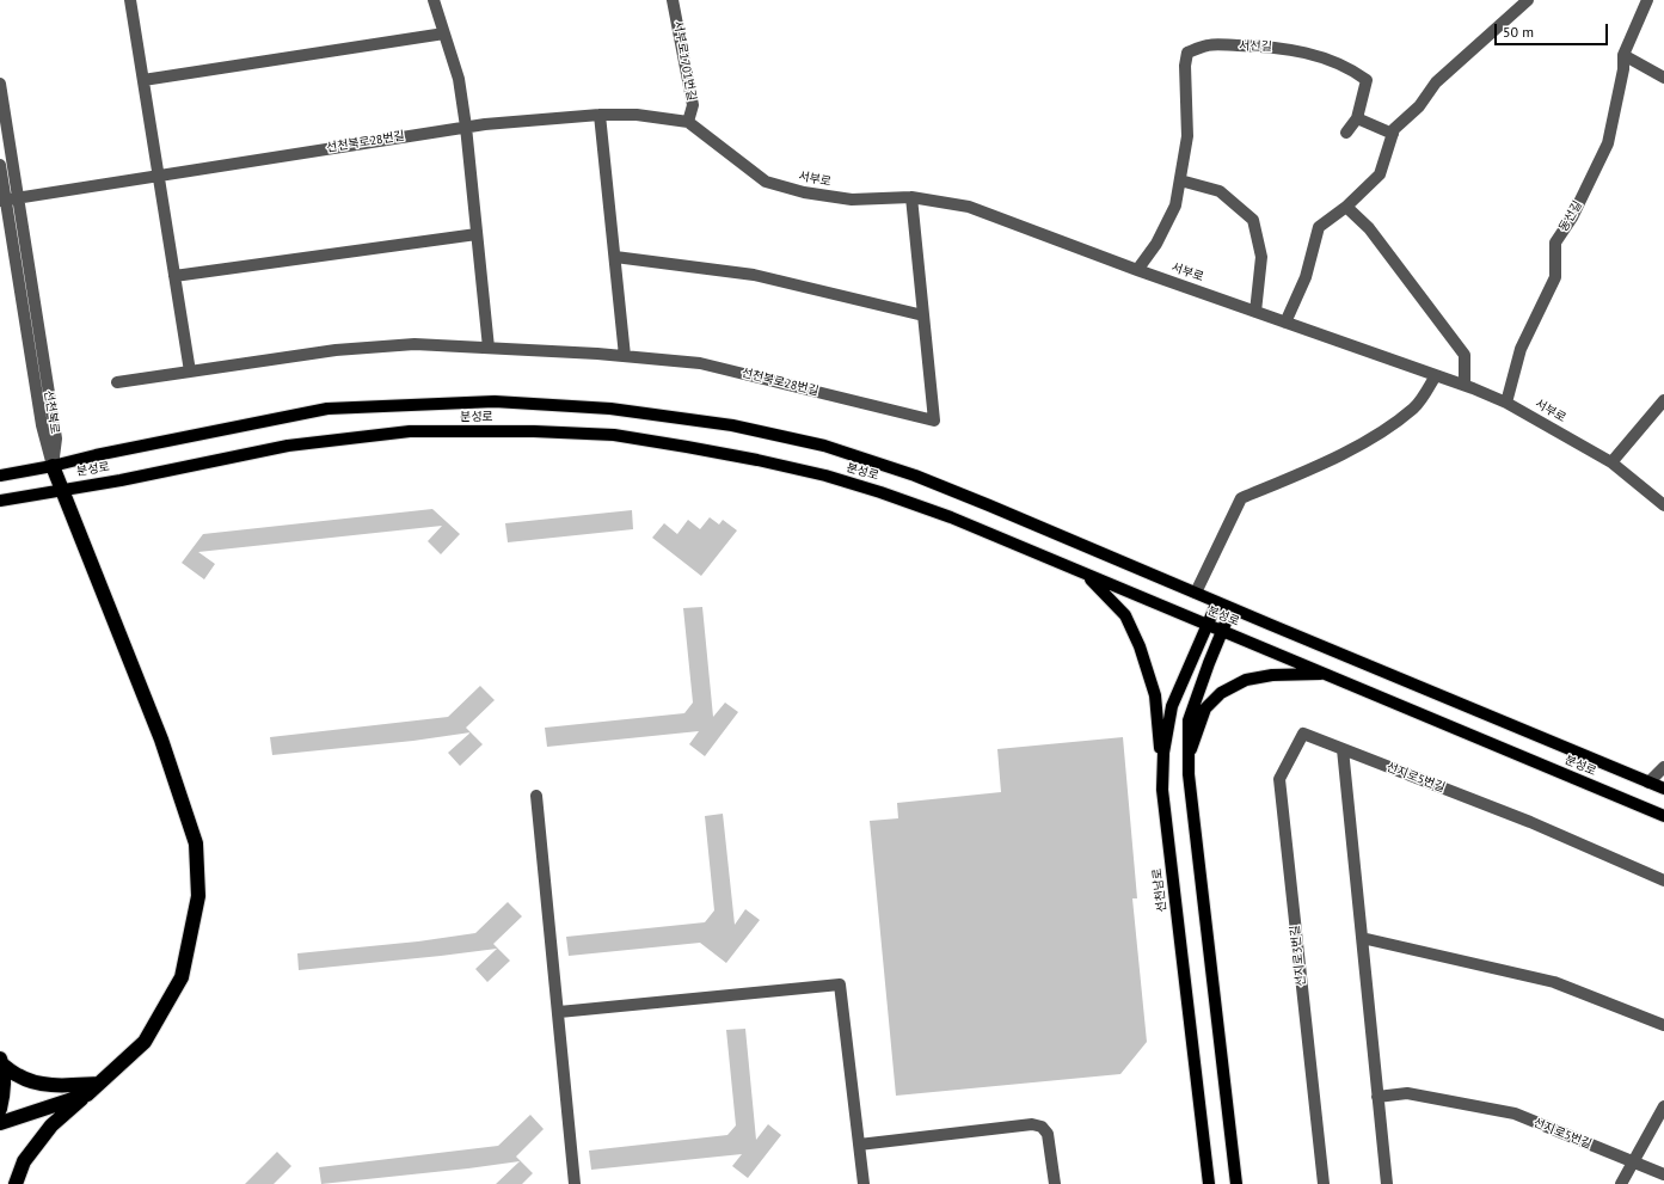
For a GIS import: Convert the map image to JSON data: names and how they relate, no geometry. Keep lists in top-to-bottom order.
{
  "streets": {
    "main road": ["분성로", "선천남로"],
    "street": [
      "서선길",
      "서부로1701번길",
      "선천북로28번길",
      "서부로",
      "동선길",
      "선천북로",
      "선지로5번길",
      "선지로3번길"
    ]
  },
  "crossings": [
    ["서선길", "서부로"],
    ["서부로1701번길", "선천북로28번길"],
    ["서부로1701번길", "서부로"],
    ["선천북로28번길", "서부로"],
    ["선천북로28번길", "선천북로"],
    ["서부로", "동선길"],
    ["선천북로", "분성로"],
    ["분성로", "선천남로"],
    ["선지로5번길", "선지로3번길"]
  ],
  "scale_bar": "50 m"
}
